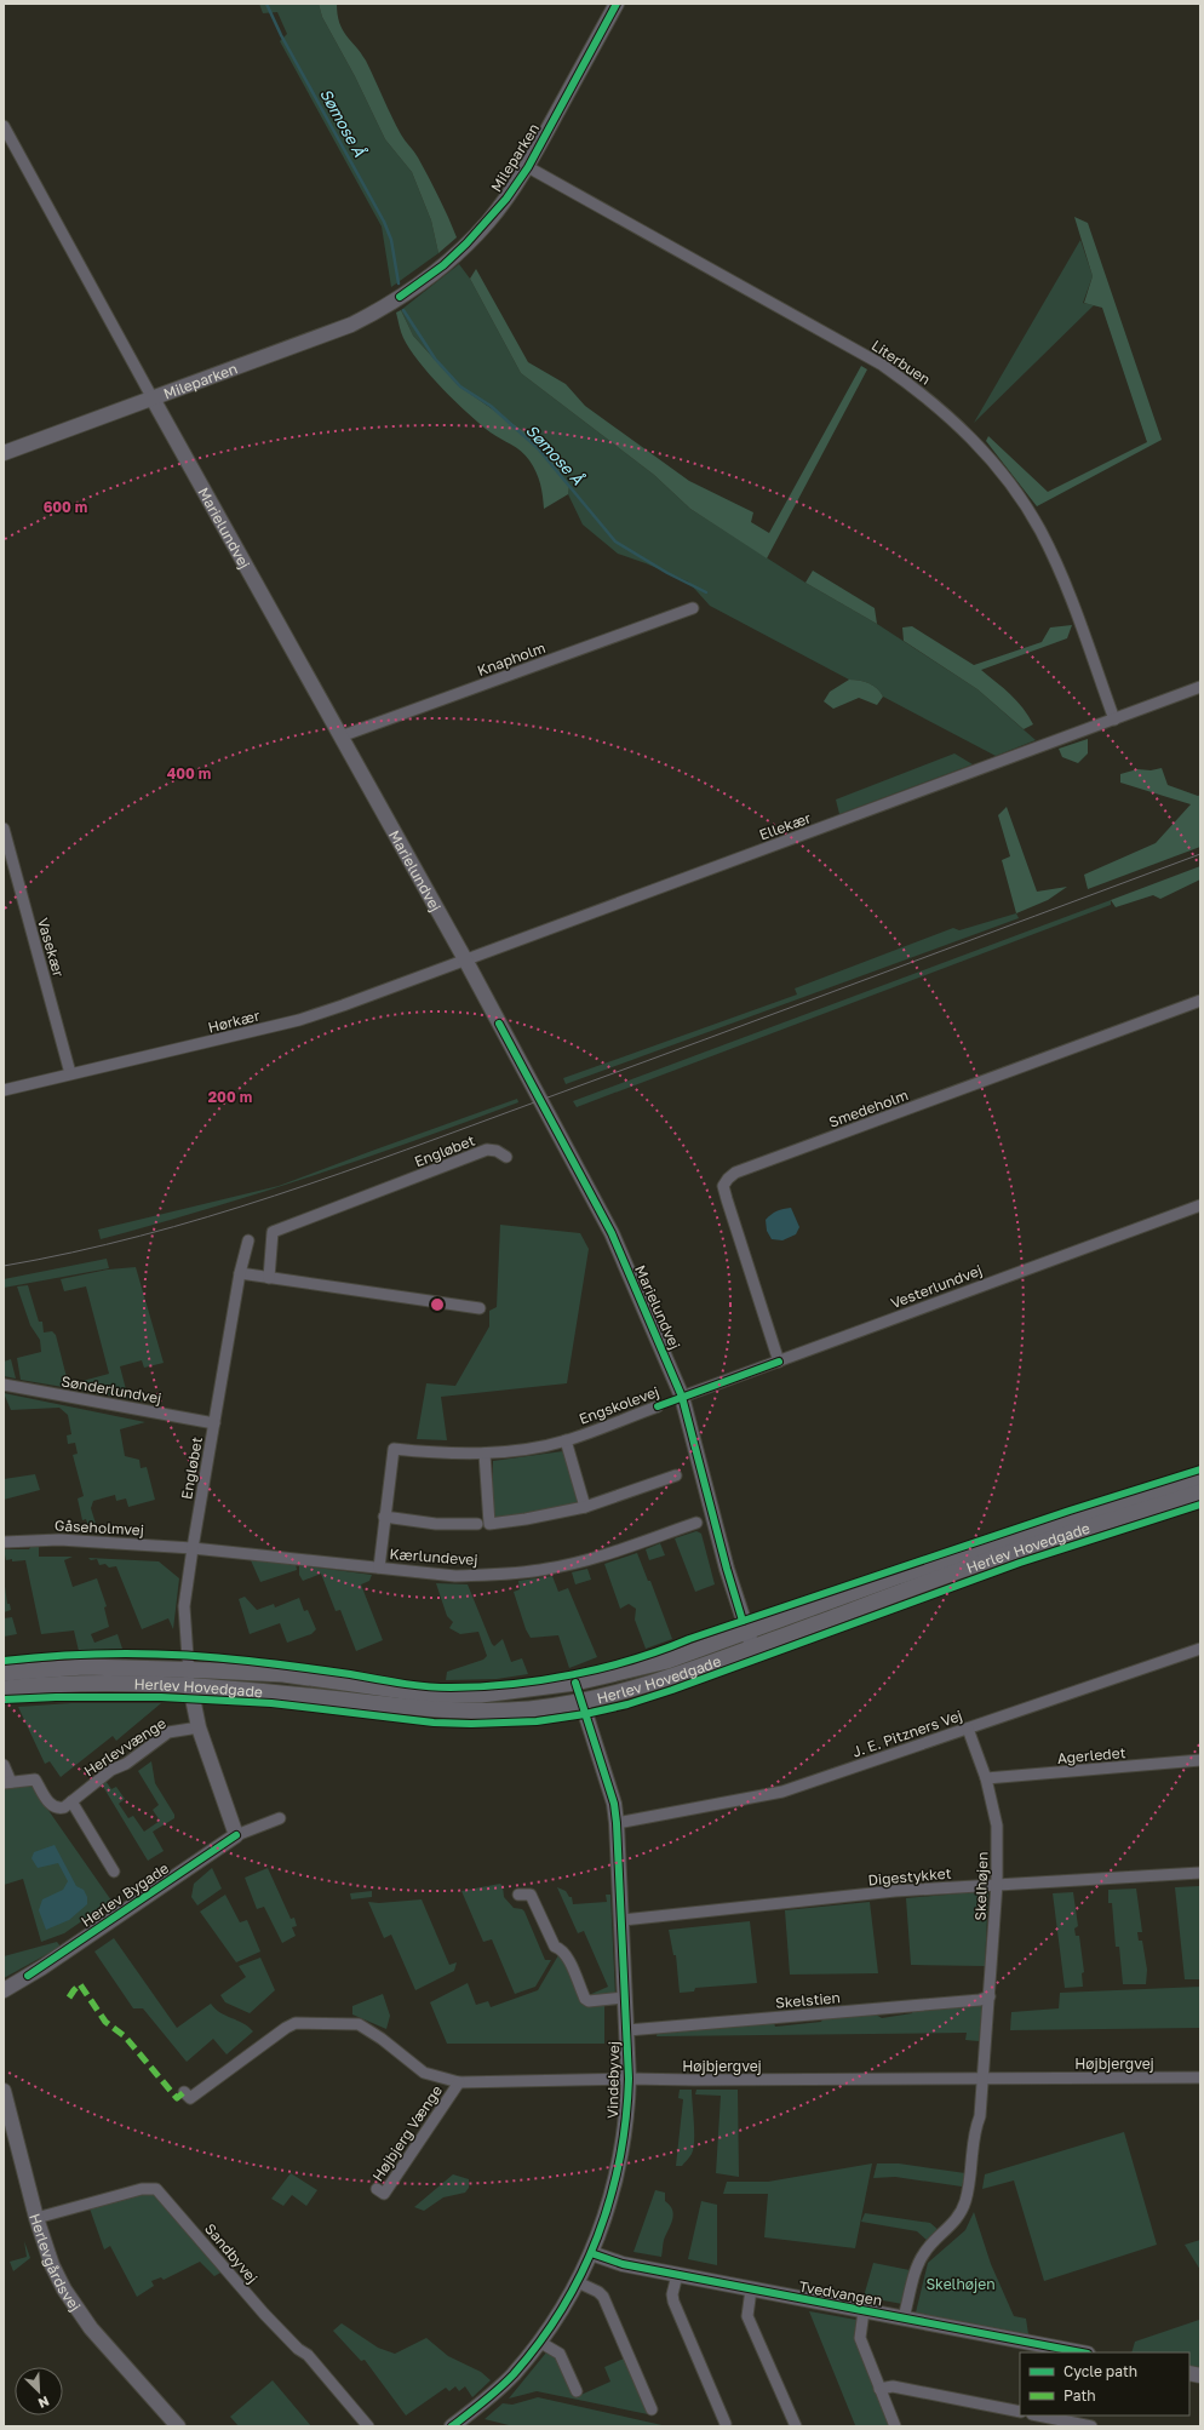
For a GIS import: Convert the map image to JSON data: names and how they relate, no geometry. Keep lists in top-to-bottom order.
{
  "streets": {
    "main road": ["Herlev Hovedgade"],
    "street": [
      "Mileparken",
      "Literbuen",
      "Marielundvej",
      "Knapholm",
      "Ellekær",
      "Vasekær",
      "Hørkær",
      "Smedeholm",
      "Engløbet",
      "Vesterlundvej",
      "Sønderlundvej",
      "Engskolevej",
      "Gåseholmvej",
      "Kærlundevej",
      "J. E. Pitzners Vej",
      "Herlevvænge",
      "Agerledet",
      "Digestykket",
      "Skelhøjen",
      "Herlev Bygade",
      "Skelstien",
      "Højbjergvej",
      "Vindebyvej",
      "Højbjerg Vænge",
      "Sandbyvej",
      "Herlevgårdsvej",
      "Tvedvangen"
    ]
  },
  "crossings": [
    ["Mileparken", "Literbuen"],
    ["Mileparken", "Marielundvej"],
    ["Literbuen", "Ellekær"],
    ["Marielundvej", "Knapholm"],
    ["Marielundvej", "Ellekær"],
    ["Marielundvej", "Hørkær"],
    ["Marielundvej", "Vesterlundvej"],
    ["Marielundvej", "Herlev Hovedgade"],
    ["Ellekær", "Hørkær"],
    ["Vasekær", "Hørkær"],
    ["Smedeholm", "Vesterlundvej"],
    ["Engløbet", "Sønderlundvej"],
    ["Engløbet", "Gåseholmvej"],
    ["Engløbet", "Herlev Hovedgade"],
    ["Engløbet", "Kærlundevej"],
    ["Engskolevej", "Kærlundevej"],
    ["Gåseholmvej", "Kærlundevej"],
    ["Herlev Hovedgade", "Vindebyvej"],
    ["J. E. Pitzners Vej", "Skelhøjen"],
    ["J. E. Pitzners Vej", "Vindebyvej"],
    ["Agerledet", "Skelhøjen"],
    ["Digestykket", "Skelhøjen"],
    ["Digestykket", "Vindebyvej"],
    ["Skelhøjen", "Skelstien"],
    ["Skelhøjen", "Højbjergvej"],
    ["Skelhøjen", "Tvedvangen"],
    ["Skelstien", "Vindebyvej"],
    ["Højbjergvej", "Vindebyvej"],
    ["Højbjergvej", "Højbjerg Vænge"],
    ["Vindebyvej", "Tvedvangen"],
    ["Sandbyvej", "Herlevgårdsvej"]
  ],
  "water": ["Sømose Å"],
  "parks": ["Skelhøjen"],
  "legend": ["Cycle path", "Path"],
  "north": "bottom right",
  "rings": ["600 m", "400 m", "200 m"]
}
